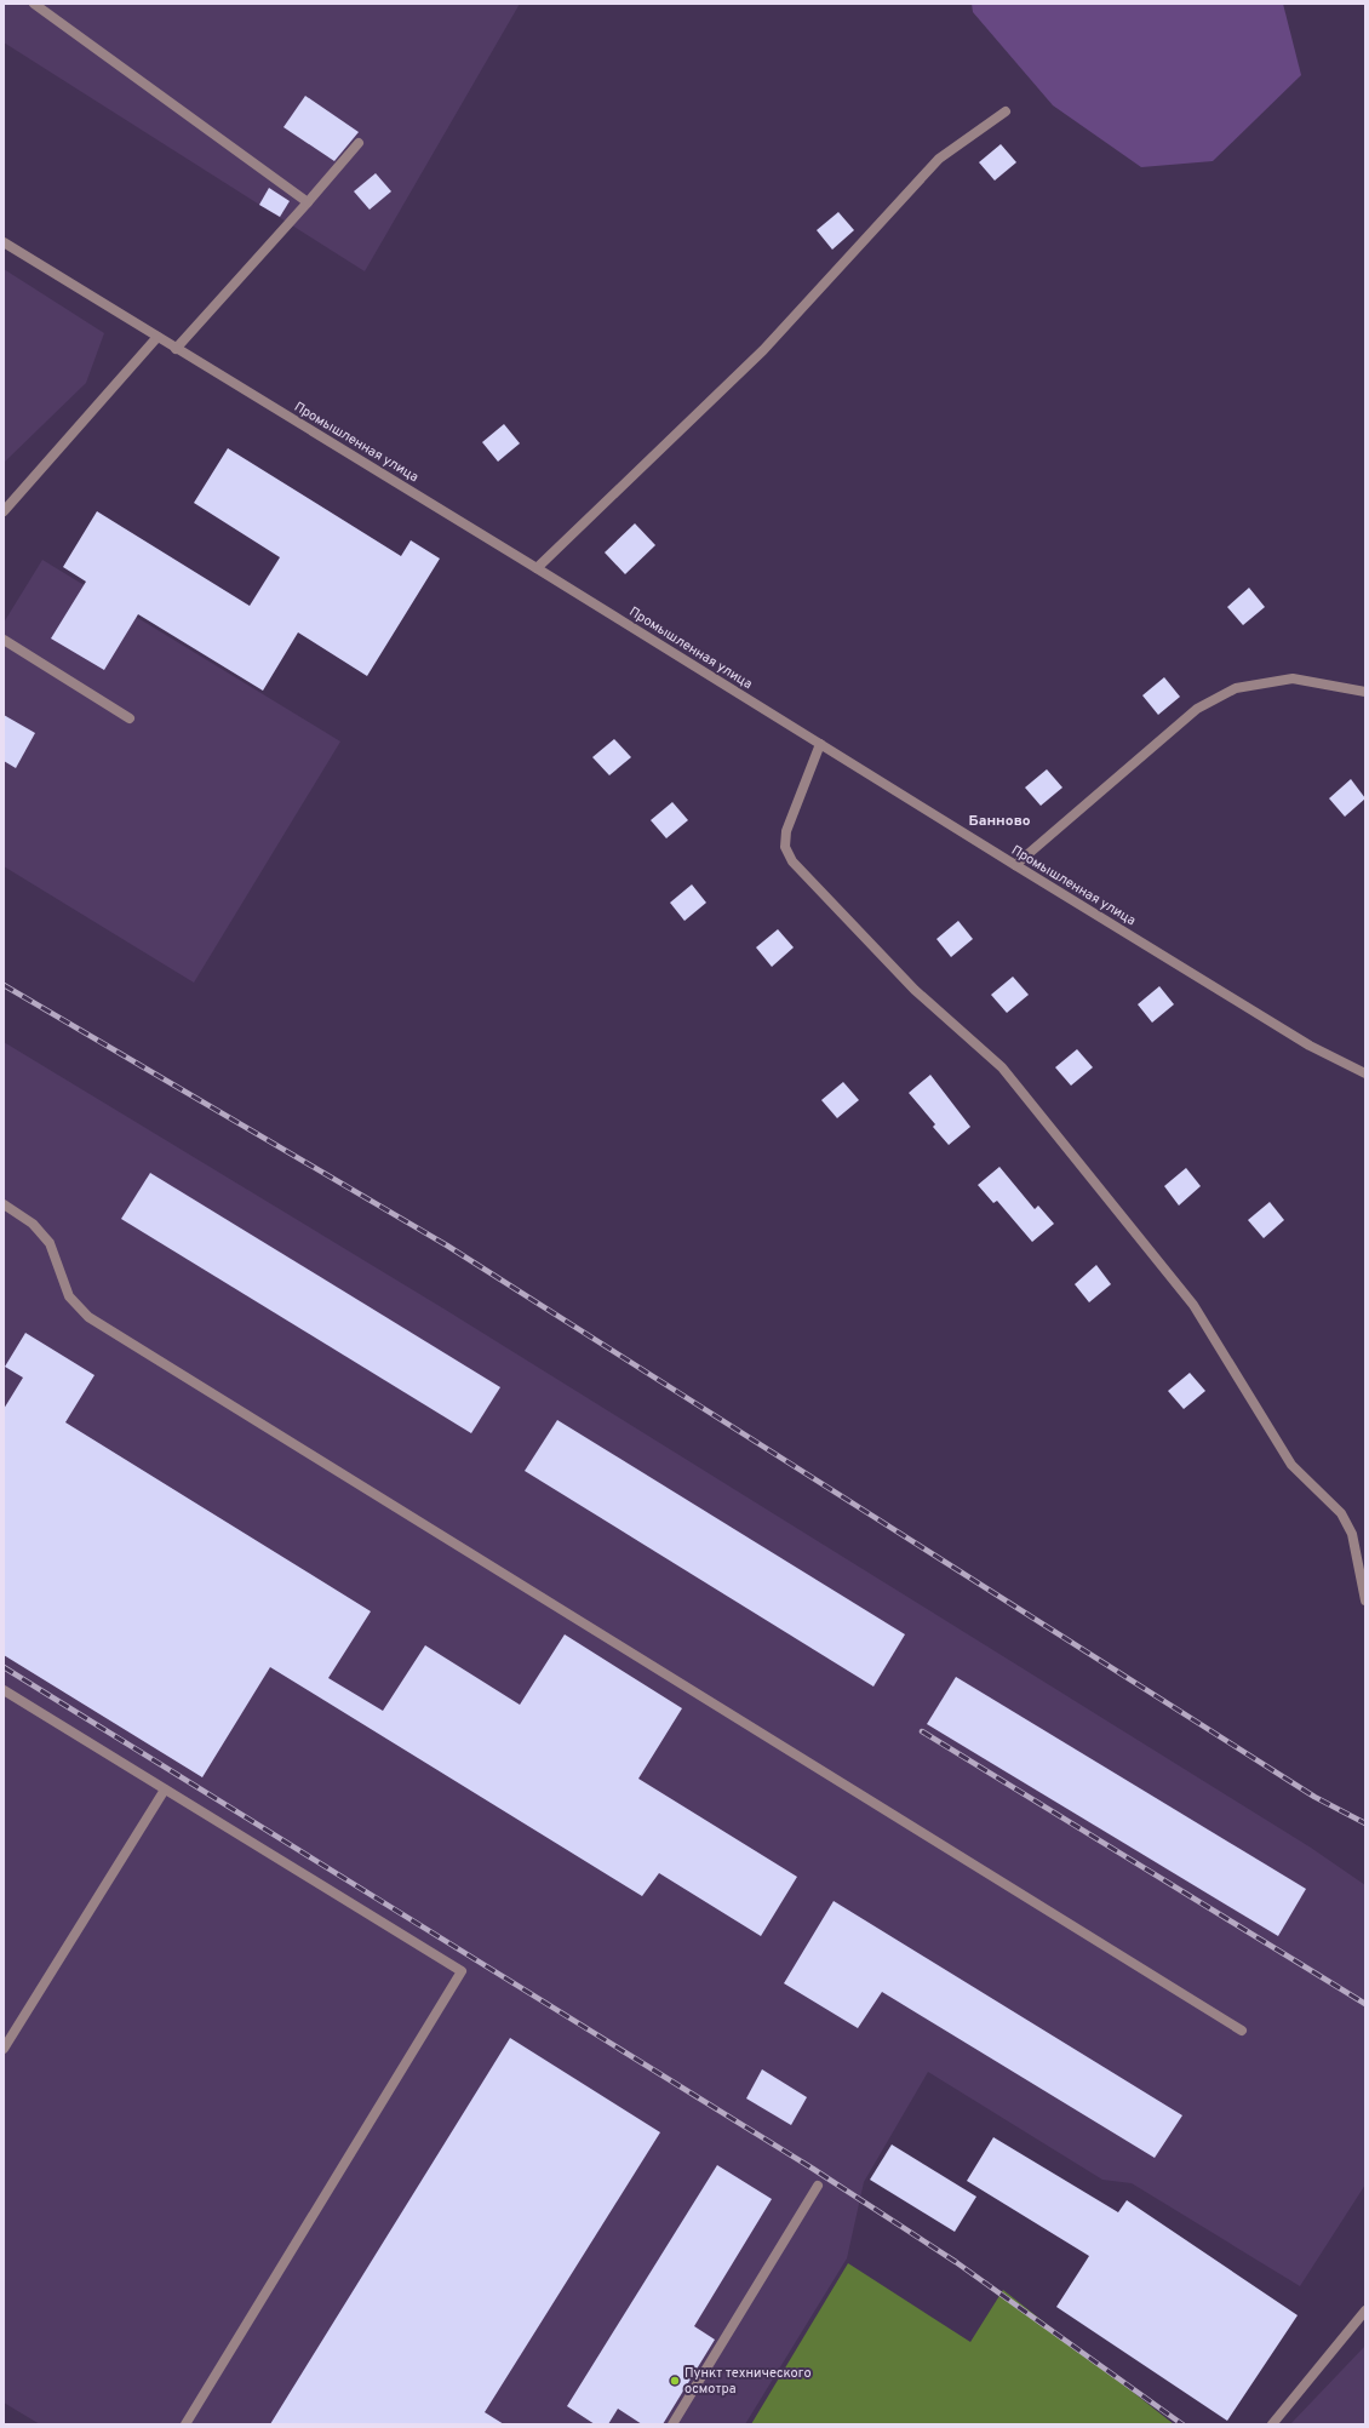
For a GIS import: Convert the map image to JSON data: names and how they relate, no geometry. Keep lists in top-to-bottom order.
{
  "streets": {
    "street": ["Промышленная улица"]
  },
  "districts": ["Банново"],
  "places": ["Пункт технического осмотра"]
}
